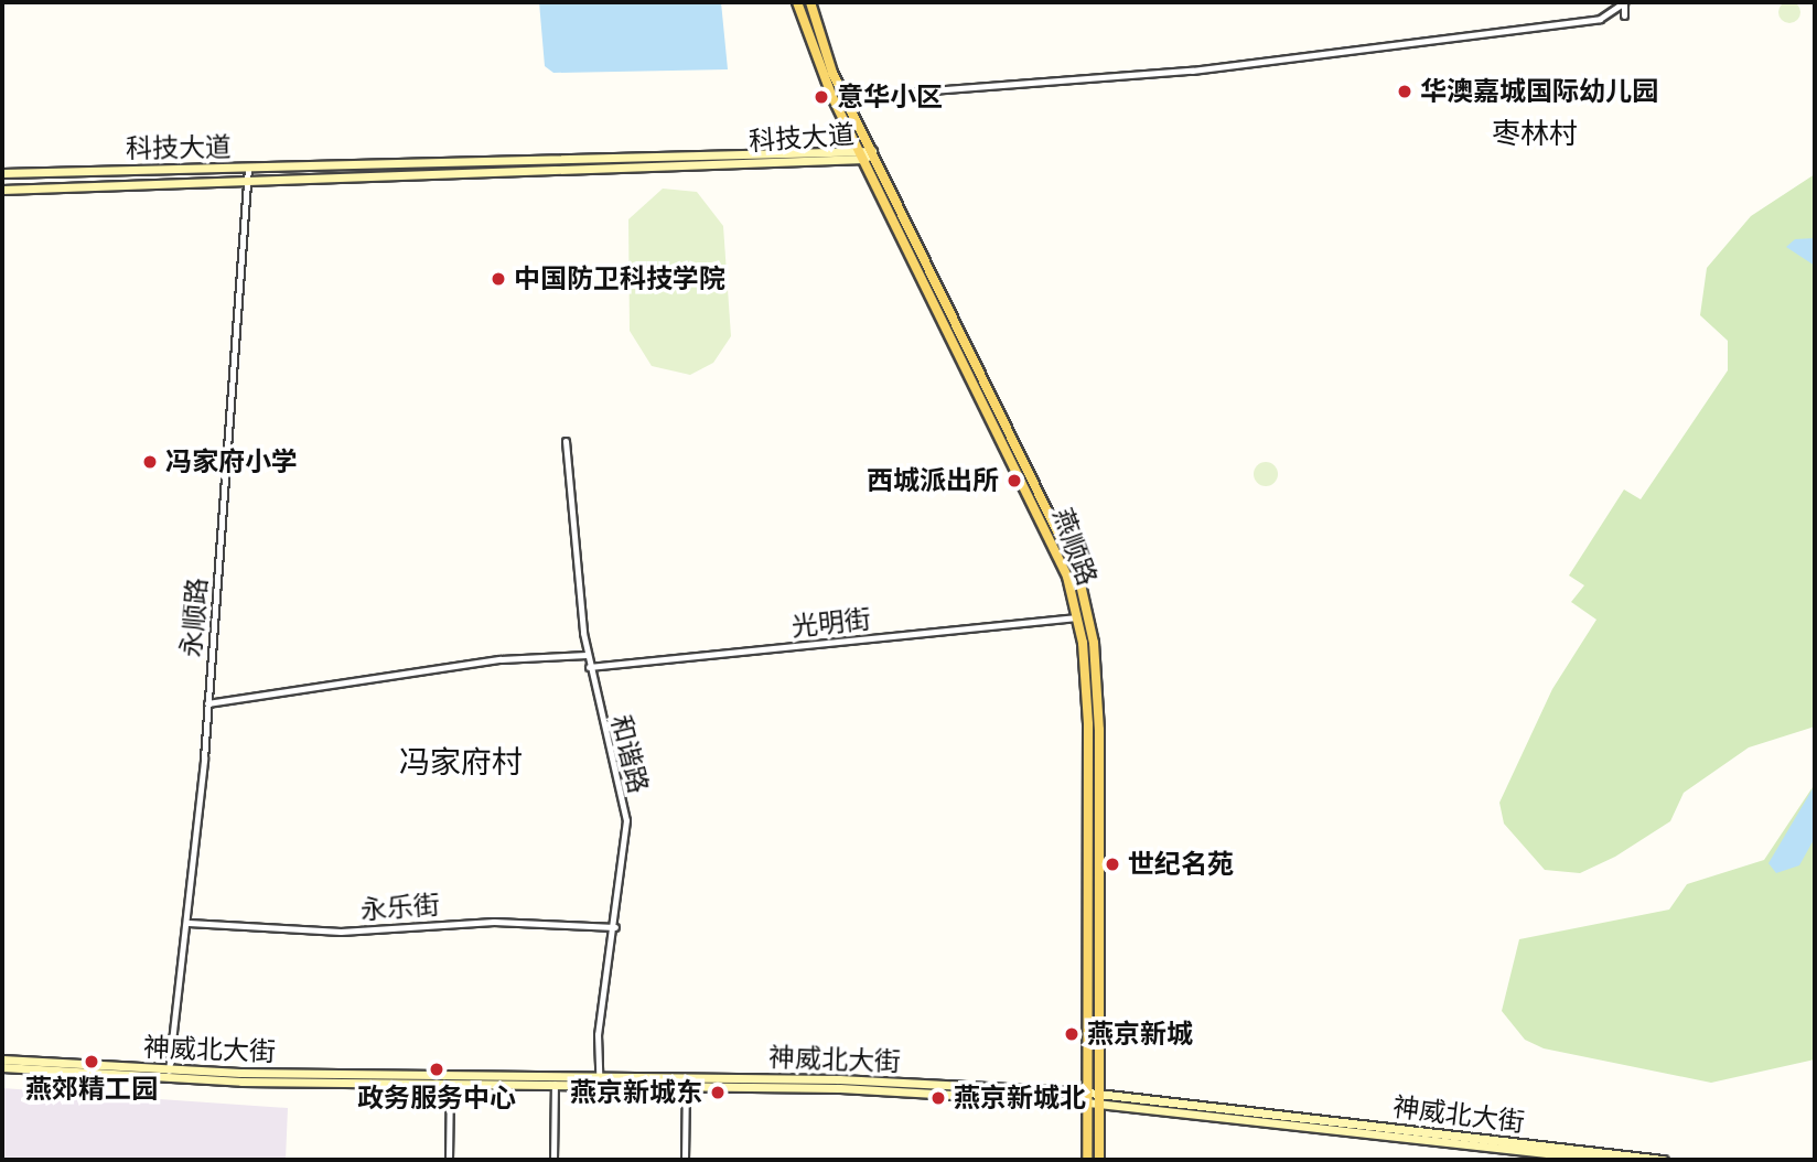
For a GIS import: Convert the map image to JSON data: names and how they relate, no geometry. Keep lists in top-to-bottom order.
{
  "streets": {
    "main road": ["燕顺路"],
    "street": [
      "科技大道",
      "永顺路",
      "光明街",
      "和谐路",
      "永乐街",
      "神威北大街"
    ]
  },
  "crossings": [
    ["科技大道", "燕顺路"],
    ["科技大道", "永顺路"],
    ["燕顺路", "光明街"],
    ["燕顺路", "神威北大街"],
    ["永顺路", "永乐街"],
    ["永顺路", "神威北大街"],
    ["光明街", "和谐路"],
    ["和谐路", "永乐街"],
    ["和谐路", "神威北大街"]
  ],
  "districts": ["枣林村", "冯家府村"],
  "places": [
    "华澳嘉城国际幼儿园",
    "意华小区",
    "中国防卫科技学院",
    "冯家府小学",
    "西城派出所",
    "世纪名苑",
    "燕京新城",
    "燕郊精工园",
    "政务服务中心",
    "燕京新城东",
    "燕京新城北"
  ]
}
